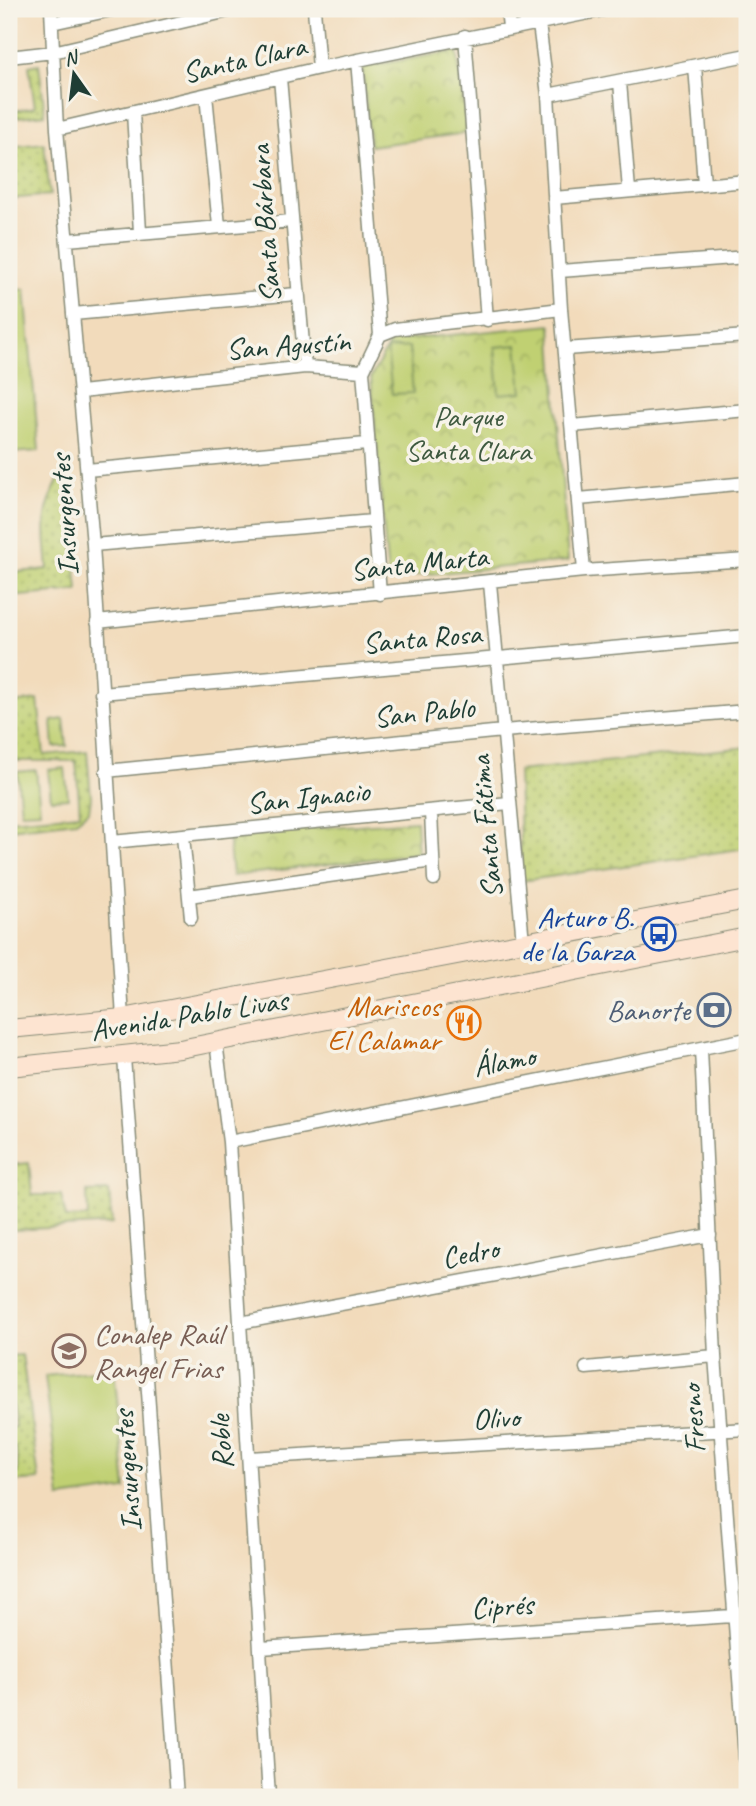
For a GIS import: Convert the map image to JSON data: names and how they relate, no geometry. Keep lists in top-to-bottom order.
{
  "streets": {
    "main road": ["Avenida Pablo Livas"],
    "street": [
      "Santa Clara",
      "Santa Bárbara",
      "San Agustín",
      "Insurgentes",
      "Santa Marta",
      "Santa Rosa",
      "San Pablo",
      "San Ignacio",
      "Santa Fátima",
      "Álamo",
      "Cedro",
      "Olivo",
      "Fresno",
      "Roble",
      "Ciprés"
    ]
  },
  "crossings": [
    ["Santa Clara", "Santa Bárbara"],
    ["Santa Clara", "Insurgentes"],
    ["Santa Bárbara", "San Agustín"],
    ["San Agustín", "Insurgentes"],
    ["Insurgentes", "Santa Marta"],
    ["Insurgentes", "Santa Rosa"],
    ["Insurgentes", "San Pablo"],
    ["Insurgentes", "San Ignacio"],
    ["Insurgentes", "Avenida Pablo Livas"],
    ["Santa Marta", "Santa Fátima"],
    ["Santa Rosa", "Santa Fátima"],
    ["San Pablo", "Santa Fátima"],
    ["San Ignacio", "Santa Fátima"],
    ["Santa Fátima", "Avenida Pablo Livas"],
    ["Avenida Pablo Livas", "Roble"],
    ["Álamo", "Fresno"],
    ["Álamo", "Roble"],
    ["Cedro", "Fresno"],
    ["Cedro", "Roble"],
    ["Olivo", "Fresno"],
    ["Olivo", "Roble"],
    ["Fresno", "Ciprés"],
    ["Roble", "Ciprés"]
  ],
  "parks": ["Parque Santa Clara"],
  "places": {
    "bus stop": ["Arturo B. de la Garza"],
    "bank": ["Banorte"],
    "restaurant": ["Mariscos El Calamar"],
    "school or university": ["Conalep Raúl Rangel Frias"]
  },
  "north": "top"
}
